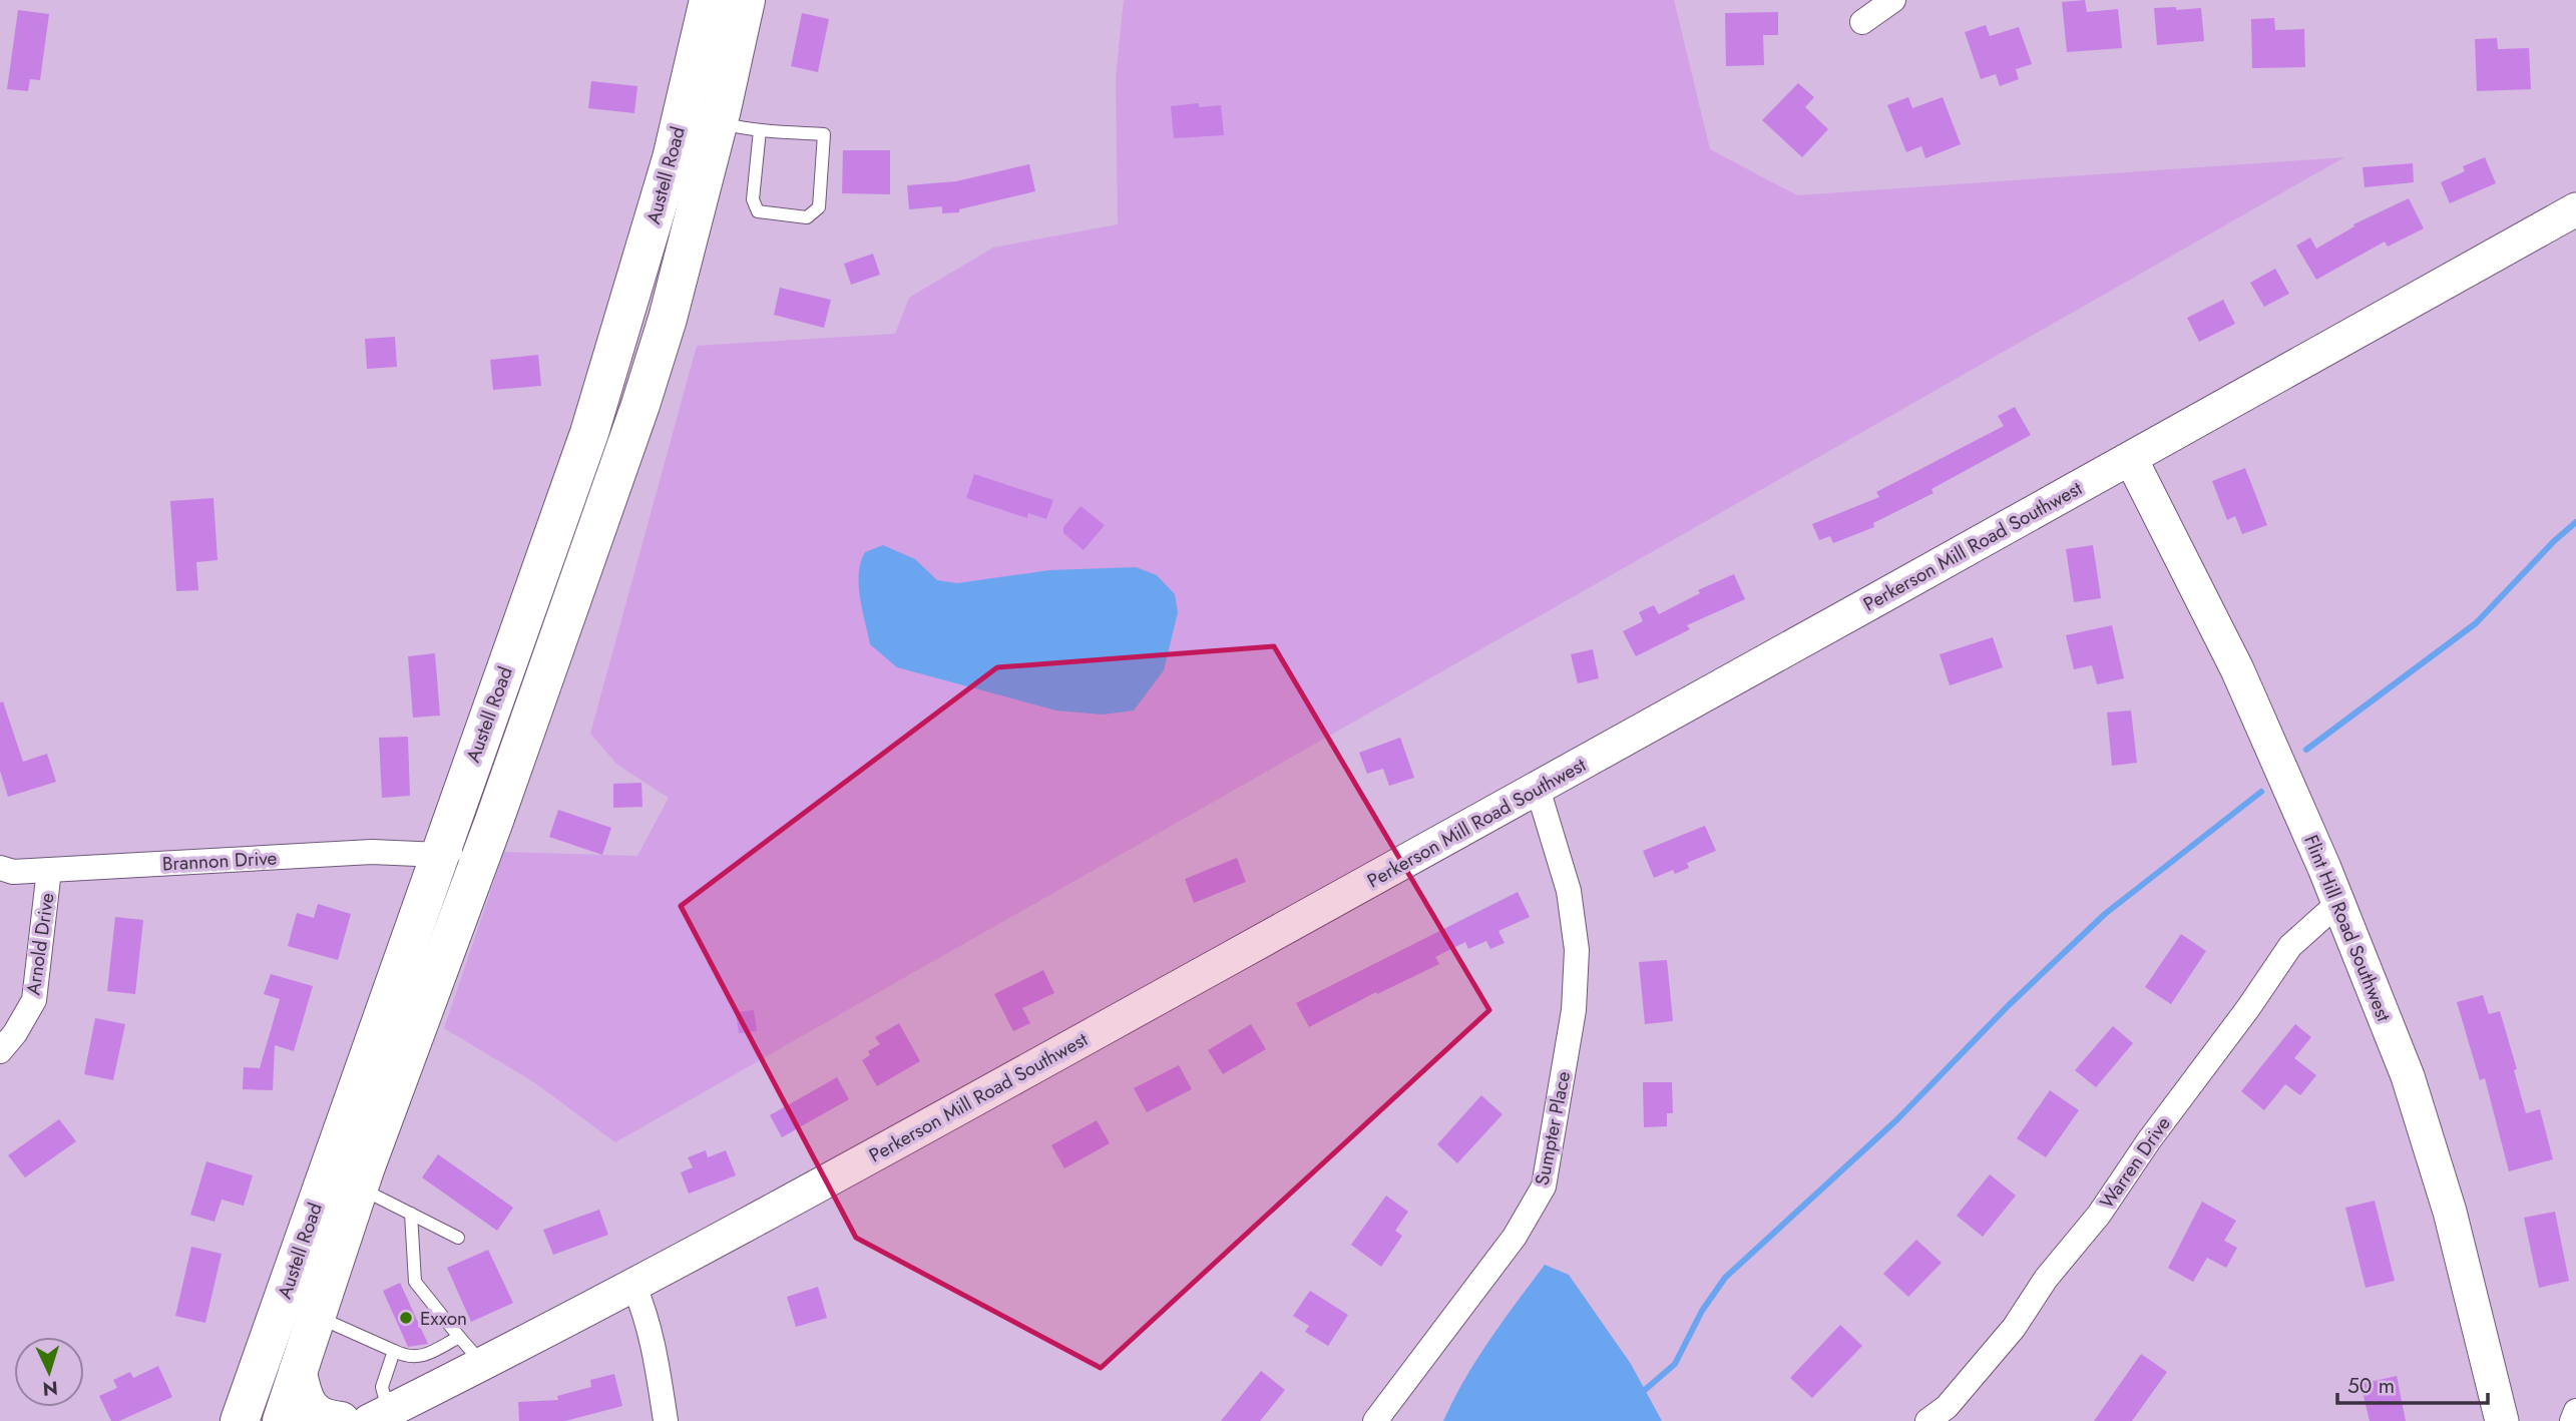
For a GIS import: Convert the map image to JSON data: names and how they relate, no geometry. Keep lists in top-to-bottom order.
{
  "streets": {
    "main road": ["Austell Road"],
    "street": [
      "Perkerson Mill Road Southwest",
      "Brannon Drive",
      "Flint Hill Road Southwest",
      "Arnold Drive",
      "Sumpter Place",
      "Warren Drive"
    ]
  },
  "crossings": [
    ["Austell Road", "Brannon Drive"],
    ["Perkerson Mill Road Southwest", "Flint Hill Road Southwest"],
    ["Perkerson Mill Road Southwest", "Sumpter Place"],
    ["Brannon Drive", "Arnold Drive"],
    ["Flint Hill Road Southwest", "Warren Drive"]
  ],
  "places": ["Exxon"],
  "scale_bar": "50 m",
  "north": "bottom"
}
